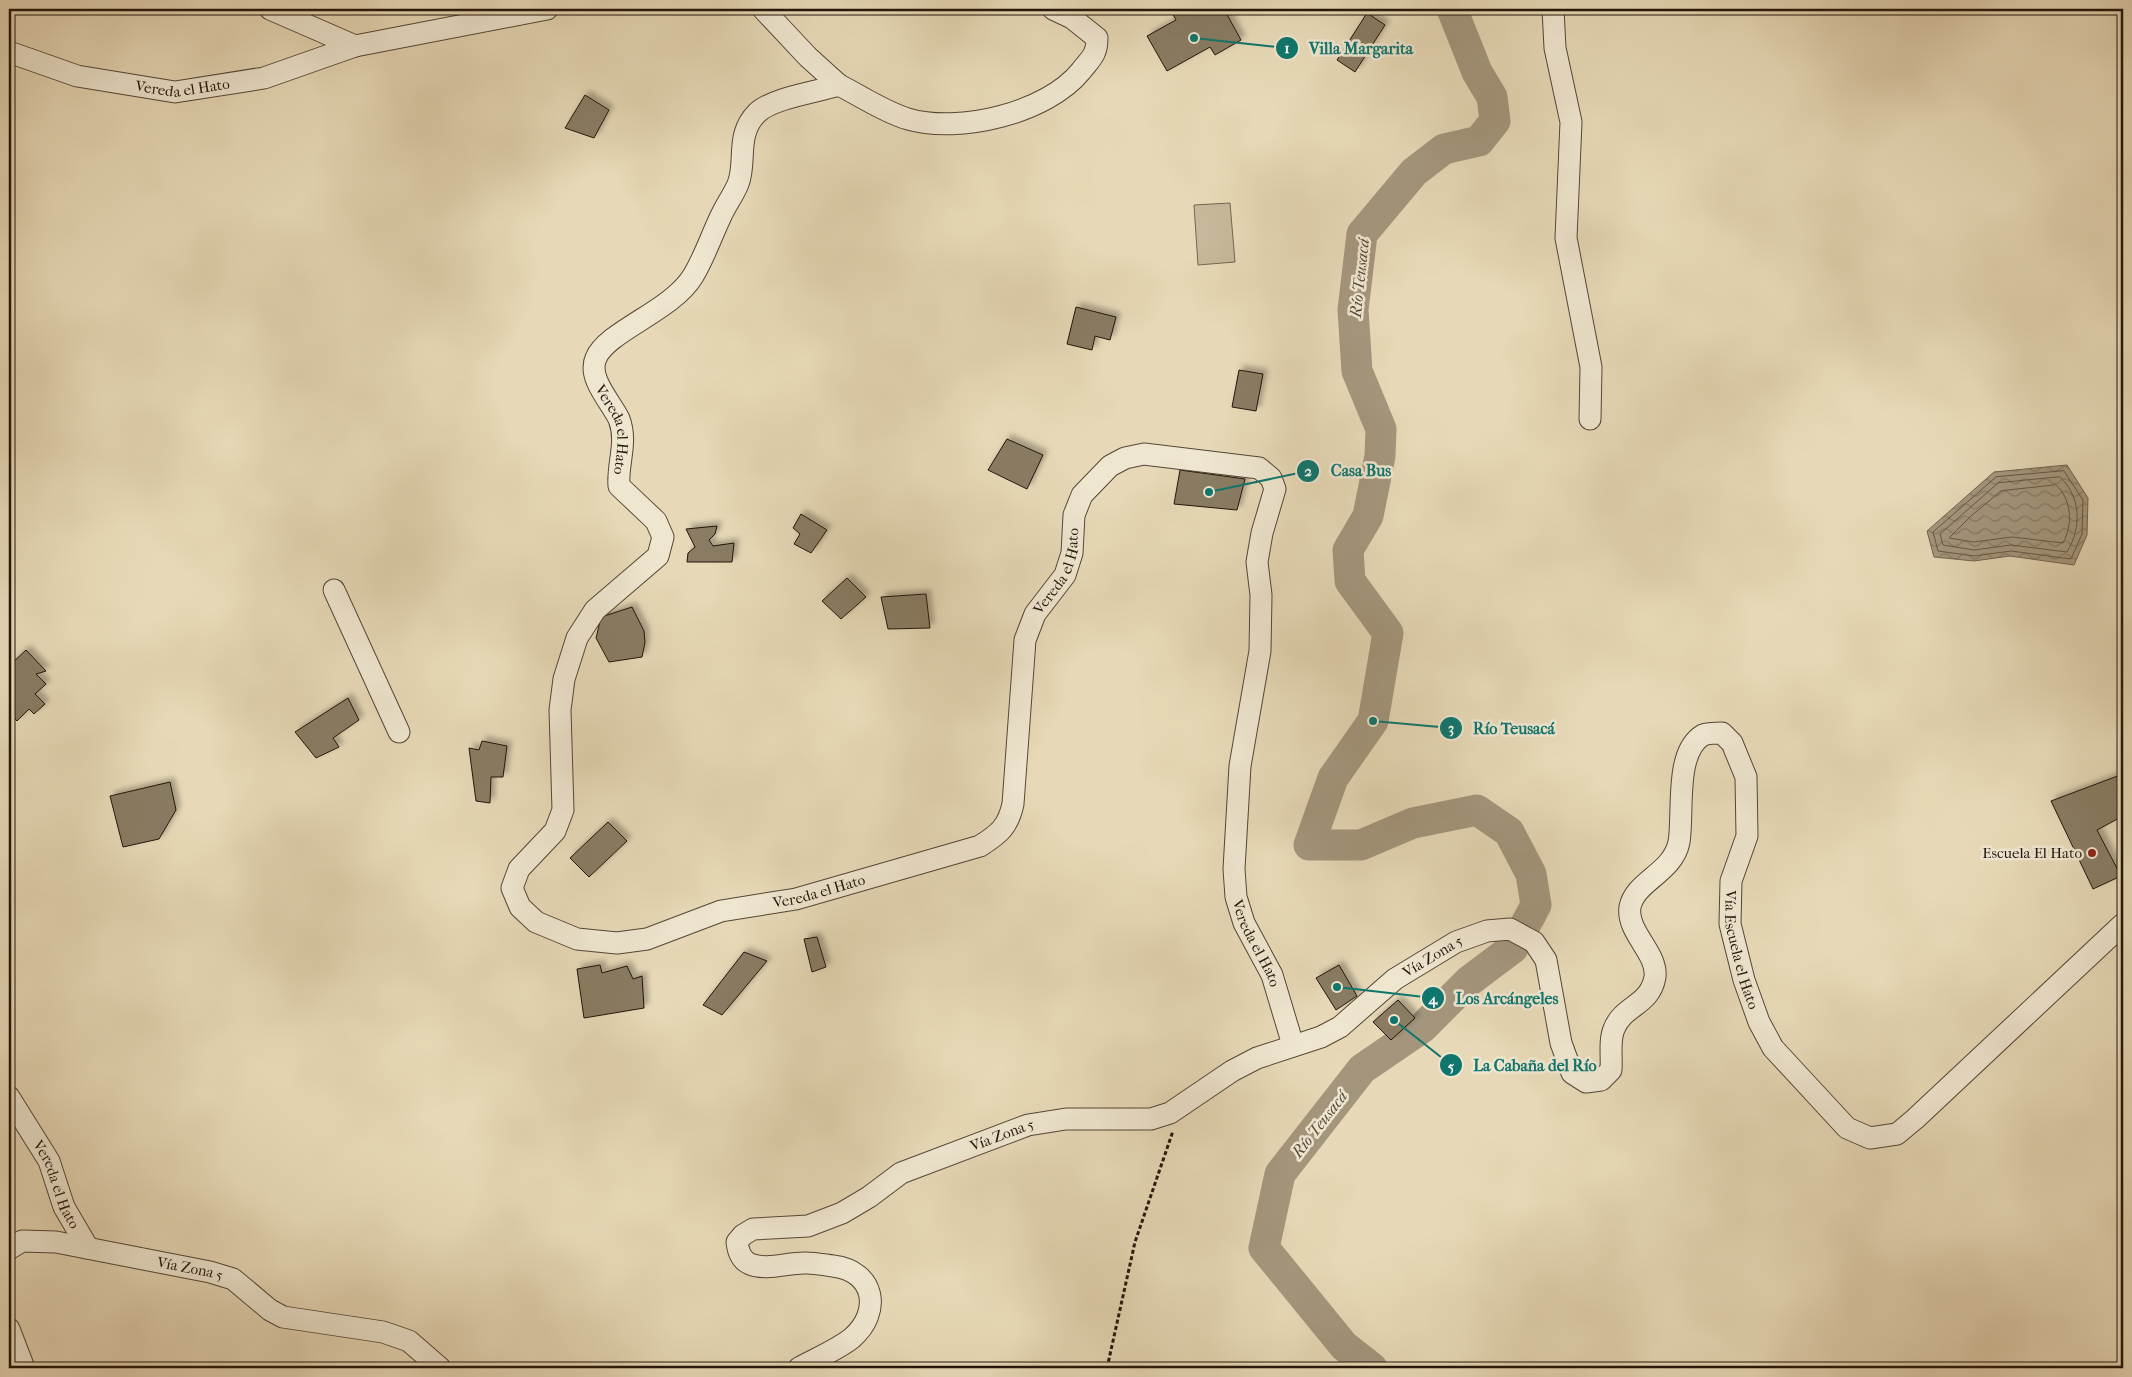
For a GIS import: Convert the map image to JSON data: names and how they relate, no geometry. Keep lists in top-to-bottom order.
{
  "streets": {
    "street": ["Vereda el Hato", "Vía Escuela el Hato", "Vía Zona 5"]
  },
  "crossings": [
    ["Vereda el Hato", "Vía Zona 5"],
    ["Vía Escuela el Hato", "Vía Zona 5"]
  ],
  "water": ["Río Teusacá"],
  "places": [
    "Villa Margarita",
    "Casa Bus",
    "Río Teusacá",
    "Escuela El Hato",
    "Los Arcángeles",
    "La Cabaña del Río"
  ]
}
